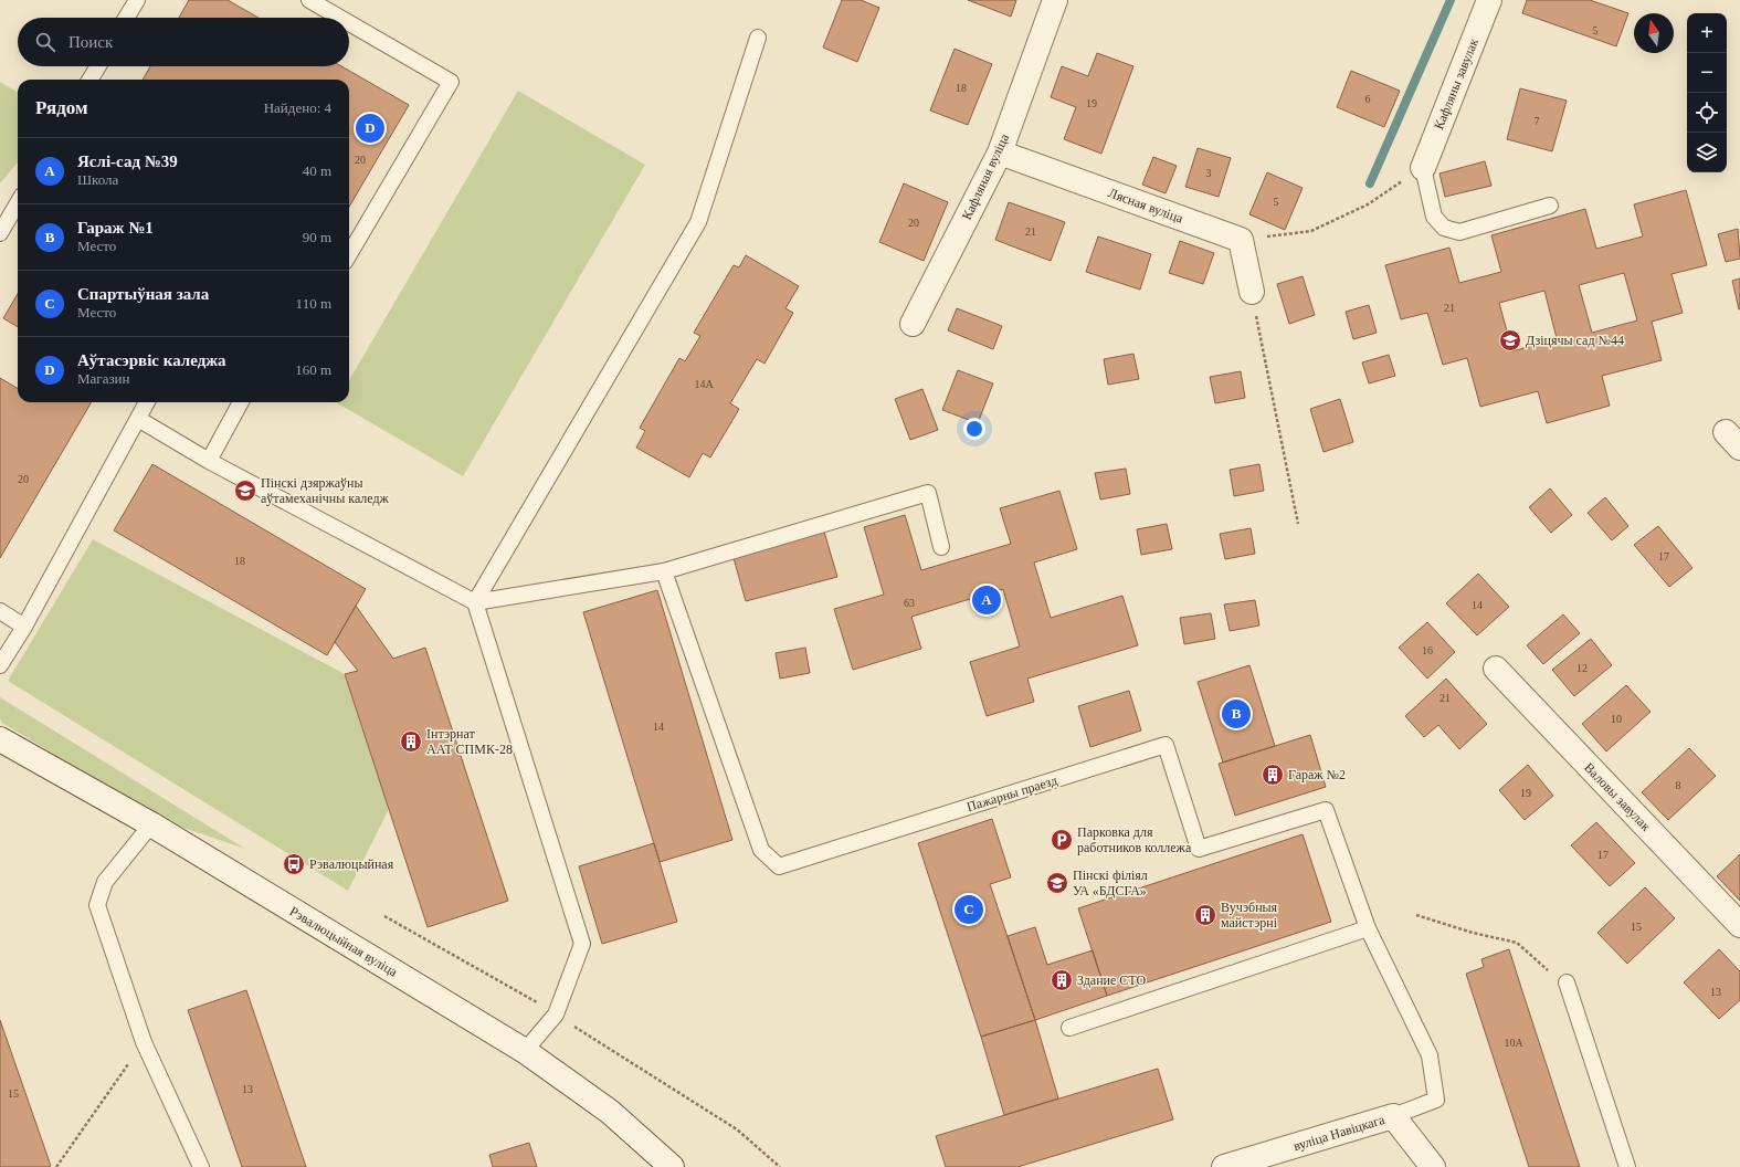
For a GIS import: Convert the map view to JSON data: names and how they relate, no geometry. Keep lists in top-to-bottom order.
{
  "streets": {
    "street": [
      "Кафляны завулак",
      "Кафляная вуліца",
      "Лясная вуліца",
      "Валовы завулак",
      "Рэвалюцыйная вуліца",
      "вуліца Навіцкага"
    ],
    "lane": ["Пажарны праезд"]
  },
  "crossings": [
    ["Кафляная вуліца", "Лясная вуліца"]
  ],
  "places": {
    "school or university": ["Дзіцячы сад №44", "Пінскі дзяржаўны аўтамеханічны каледж", "Пінскі філіял УА «БДСГА»"],
    "building": [
      "Інтэрнат ААТ СПМК-28",
      "Гараж №2",
      "Вучэбныя майстэрні",
      "Здание СТО"
    ],
    "parking": ["Парковка для работников коллежа"],
    "bus stop": ["Рэвалюцыйная"]
  },
  "house_numbers": [
    "5",
    "18",
    "6",
    "19",
    "7",
    "20",
    "3",
    "5",
    "20",
    "21",
    "21",
    "14А",
    "20",
    "17",
    "18",
    "63",
    "14",
    "16",
    "12",
    "21",
    "10",
    "14",
    "8",
    "19",
    "17",
    "15",
    "13",
    "10А",
    "13",
    "15"
  ],
  "north": "top",
  "page": {
    "map_buttons": ["+", "−"],
    "search": "Поиск",
    "heading": ["Рядом", "Найдено: 4"],
    "pins": [
      "D",
      "A",
      "B",
      "C"
    ],
    "list": [
      {
        "mark": "A",
        "name": "Яслі-сад №39",
        "note": "Школа",
        "value": "40 m"
      },
      {
        "mark": "B",
        "name": "Гараж №1",
        "note": "Место",
        "value": "90 m"
      },
      {
        "mark": "C",
        "name": "Спартыўная зала",
        "note": "Место",
        "value": "110 m"
      },
      {
        "mark": "D",
        "name": "Аўтасэрвіс каледжа",
        "note": "Магазин",
        "value": "160 m"
      }
    ]
  }
}
